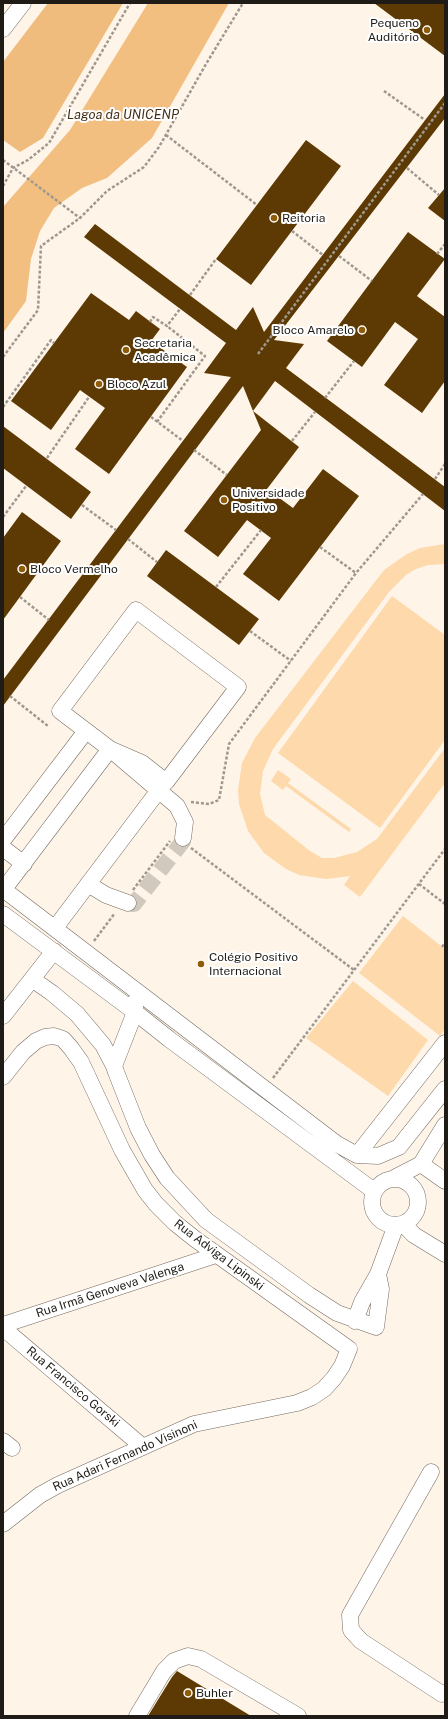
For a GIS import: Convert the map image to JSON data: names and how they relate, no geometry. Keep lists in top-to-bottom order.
{
  "streets": {
    "street": [
      "Rua Adviga Lipinski",
      "Rua Irmã Genoveva Valenga",
      "Rua Francisco Gorski",
      "Rua Adari Fernando Visinoni"
    ]
  },
  "crossings": [
    ["Rua Adviga Lipinski", "Rua Irmã Genoveva Valenga"],
    ["Rua Adviga Lipinski", "Rua Adari Fernando Visinoni"],
    ["Rua Irmã Genoveva Valenga", "Rua Francisco Gorski"],
    ["Rua Francisco Gorski", "Rua Adari Fernando Visinoni"]
  ],
  "water": ["Lagoa da UNICENP"],
  "places": [
    "Pequeno Auditório",
    "Reitoria",
    "Bloco Amarelo",
    "Secretaria Acadêmica",
    "Bloco Azul",
    "Universidade Positivo",
    "Bloco Vermelho",
    "Colégio Positivo Internacional",
    "Buhler"
  ]
}
